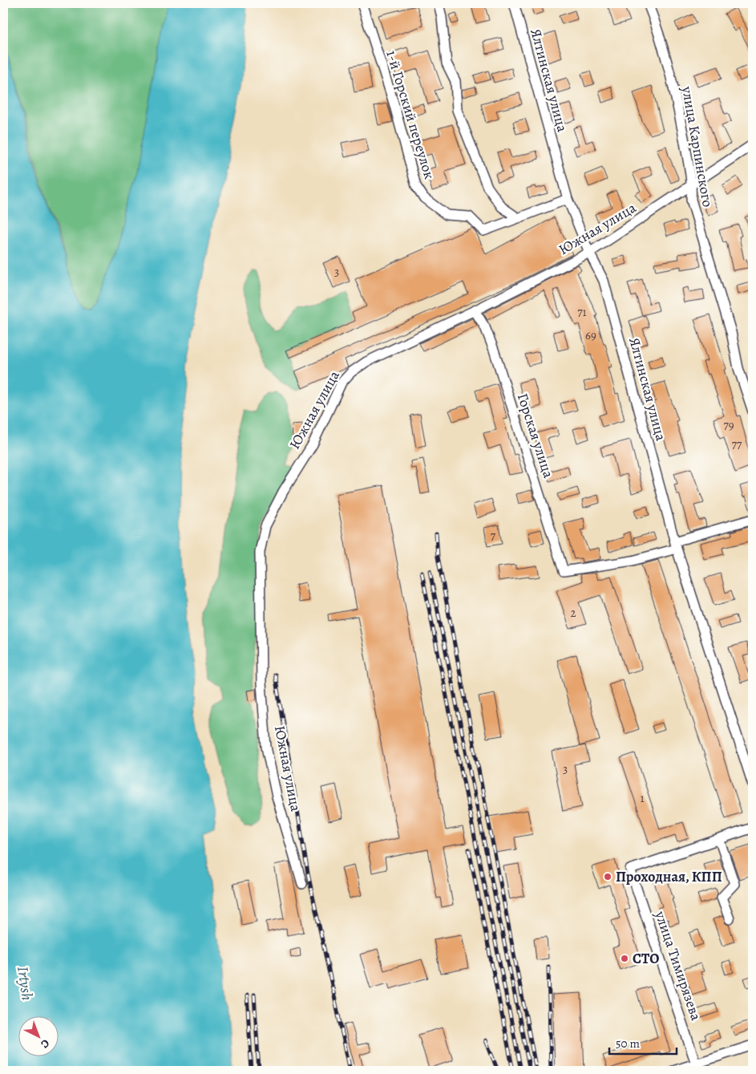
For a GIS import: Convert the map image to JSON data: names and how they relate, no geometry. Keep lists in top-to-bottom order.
{
  "streets": {
    "street": [
      "Ялтинская улица",
      "1-й Горский переулок",
      "улица Карпинского",
      "Южная улица",
      "Горская улица",
      "улица Тимирязева"
    ]
  },
  "crossings": [
    ["Ялтинская улица", "Южная улица"],
    ["Ялтинская улица", "Горская улица"],
    ["улица Карпинского", "Южная улица"],
    ["Южная улица", "Горская улица"]
  ],
  "water": ["Irtysh"],
  "places": ["Проходная, КПП", "СТО"],
  "house_numbers": [
    "3",
    "71",
    "69",
    "79",
    "77",
    "7",
    "2",
    "3",
    "1"
  ],
  "scale_bar": "50 m",
  "north": "bottom right"
}
